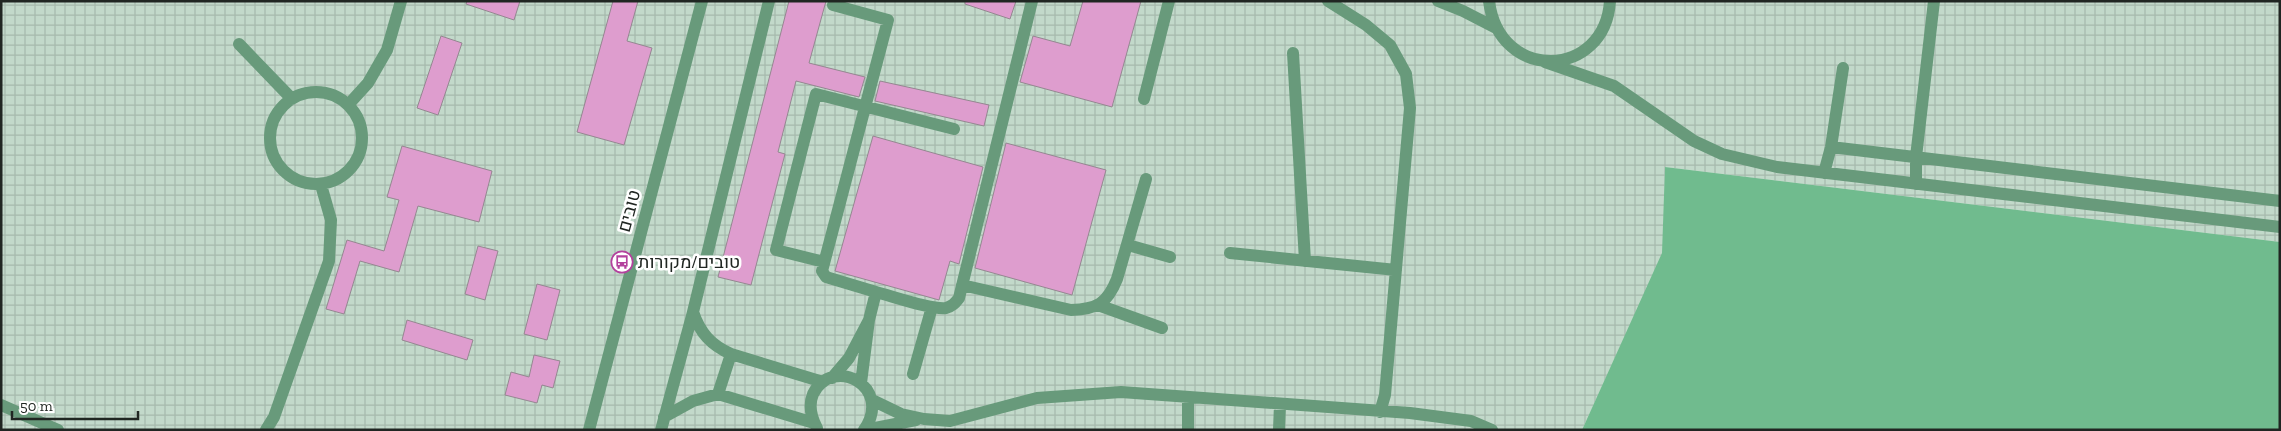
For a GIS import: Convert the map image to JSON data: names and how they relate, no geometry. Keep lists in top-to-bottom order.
{
  "streets": {
    "street": ["טובים"]
  },
  "places": {
    "bus stop": ["טובים/מקורות"]
  },
  "scale_bar": "50 m"
}
